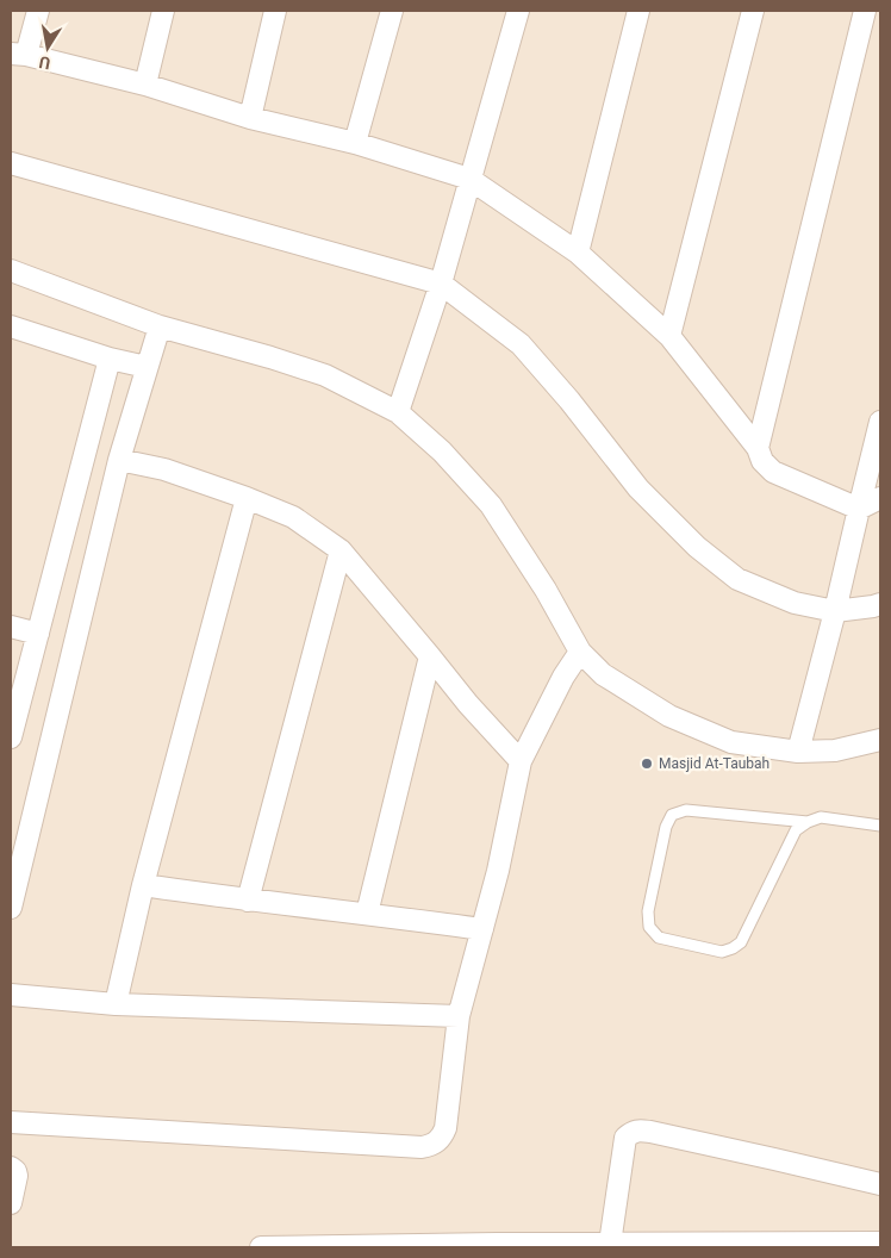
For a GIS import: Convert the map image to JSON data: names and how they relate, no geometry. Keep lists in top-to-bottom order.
{
  "places": ["Masjid At-Taubah"],
  "north": "bottom"
}
